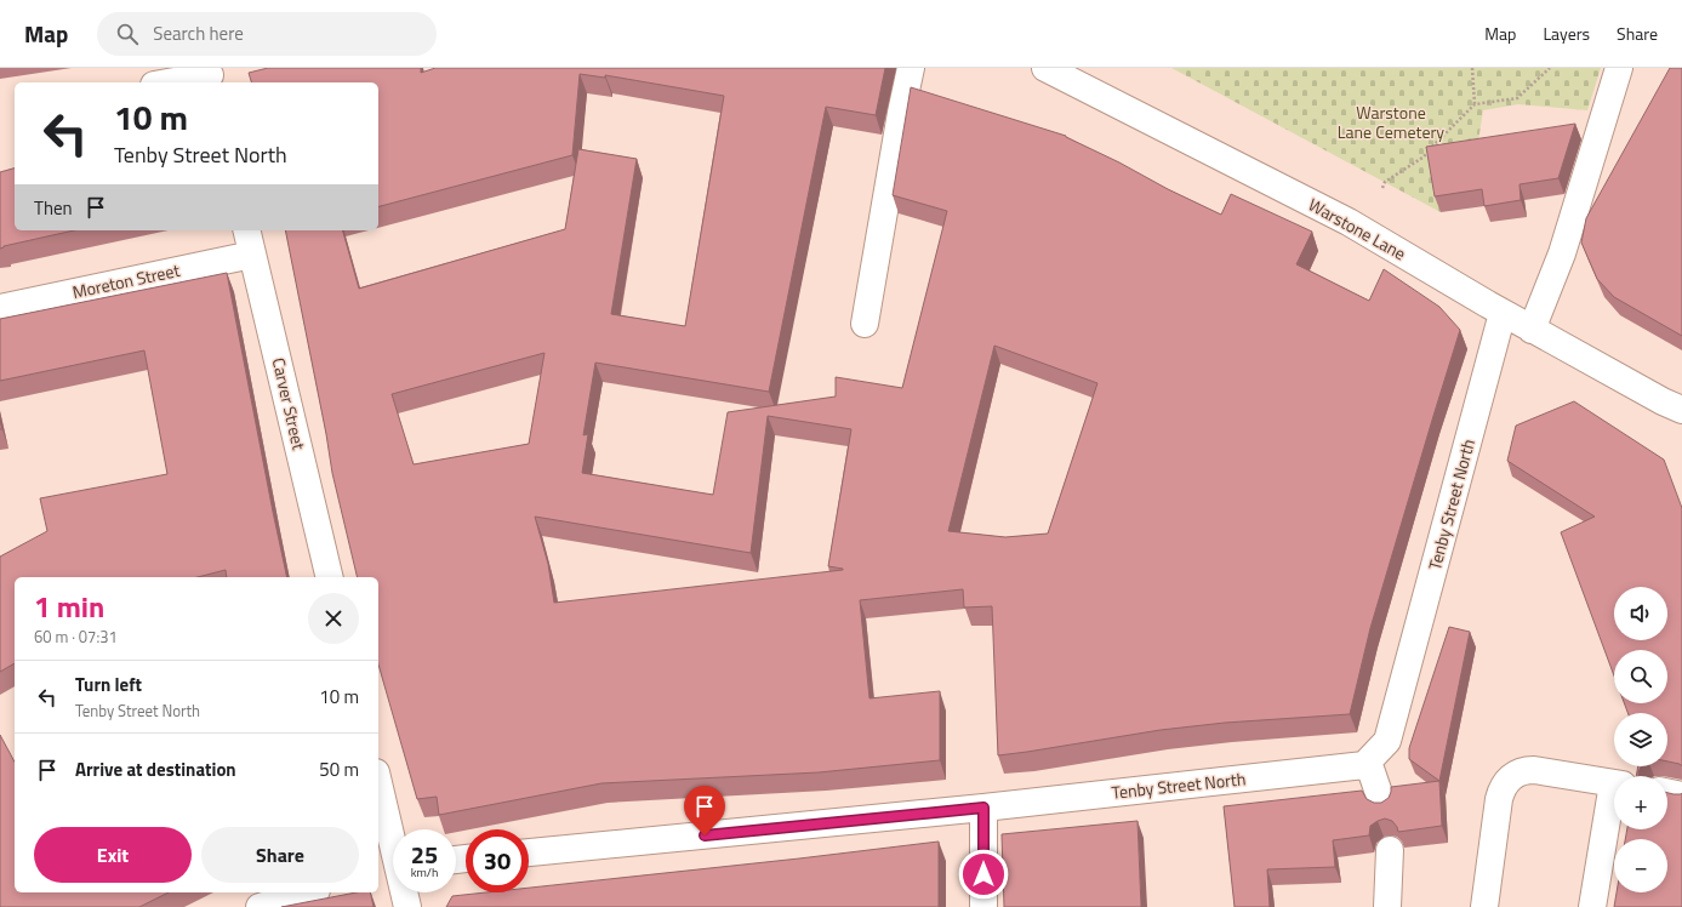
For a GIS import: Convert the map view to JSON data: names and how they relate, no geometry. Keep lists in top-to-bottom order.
{
  "streets": {
    "street": [
      "Warstone Lane",
      "Moreton Street",
      "Carver Street",
      "Tenby Street North"
    ]
  },
  "crossings": [
    ["Warstone Lane", "Tenby Street North"],
    ["Moreton Street", "Carver Street"]
  ],
  "parks": ["Warstone Lane Cemetery"],
  "page": {
    "header": "Map",
    "search": "Search here",
    "nav": ["Map", "Layers", "Share"],
    "turn": ["10 m", "Tenby Street North"],
    "then": "Then",
    "heading": ["1 min", "60 m · 07:31"],
    "map_buttons": ["+", "−"],
    "list": [
      {
        "name": "Turn left",
        "note": "Tenby Street North",
        "value": "10 m"
      },
      {
        "name": "Arrive at destination",
        "value": "50 m"
      }
    ],
    "buttons": ["Exit", "Share"],
    "speed": "25 km/h",
    "limit": "30"
  }
}
